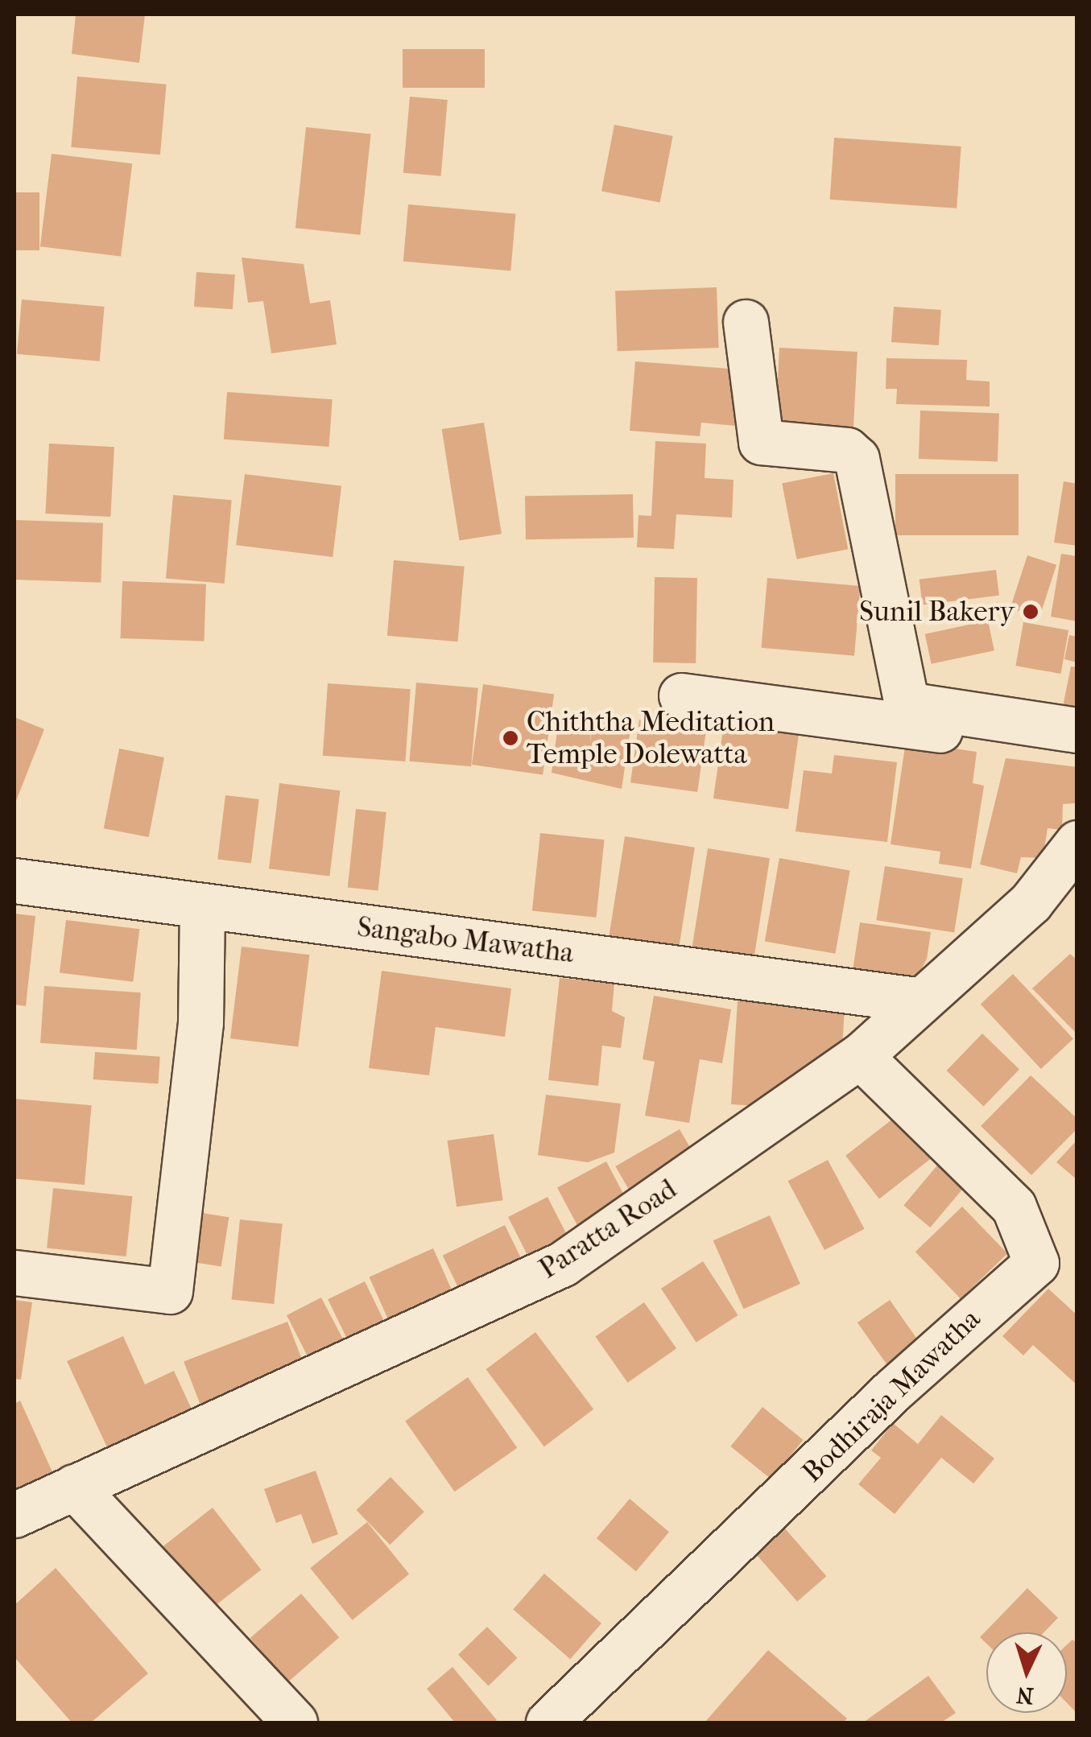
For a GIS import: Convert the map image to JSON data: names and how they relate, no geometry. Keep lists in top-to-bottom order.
{
  "streets": {
    "street": ["Sangabo Mawatha", "Paratta Road", "Bodhiraja Mawatha"]
  },
  "crossings": [
    ["Sangabo Mawatha", "Paratta Road"],
    ["Paratta Road", "Bodhiraja Mawatha"]
  ],
  "places": ["Sunil Bakery", "Chiththa Meditation Temple Dolewatta"],
  "north": "bottom"
}
